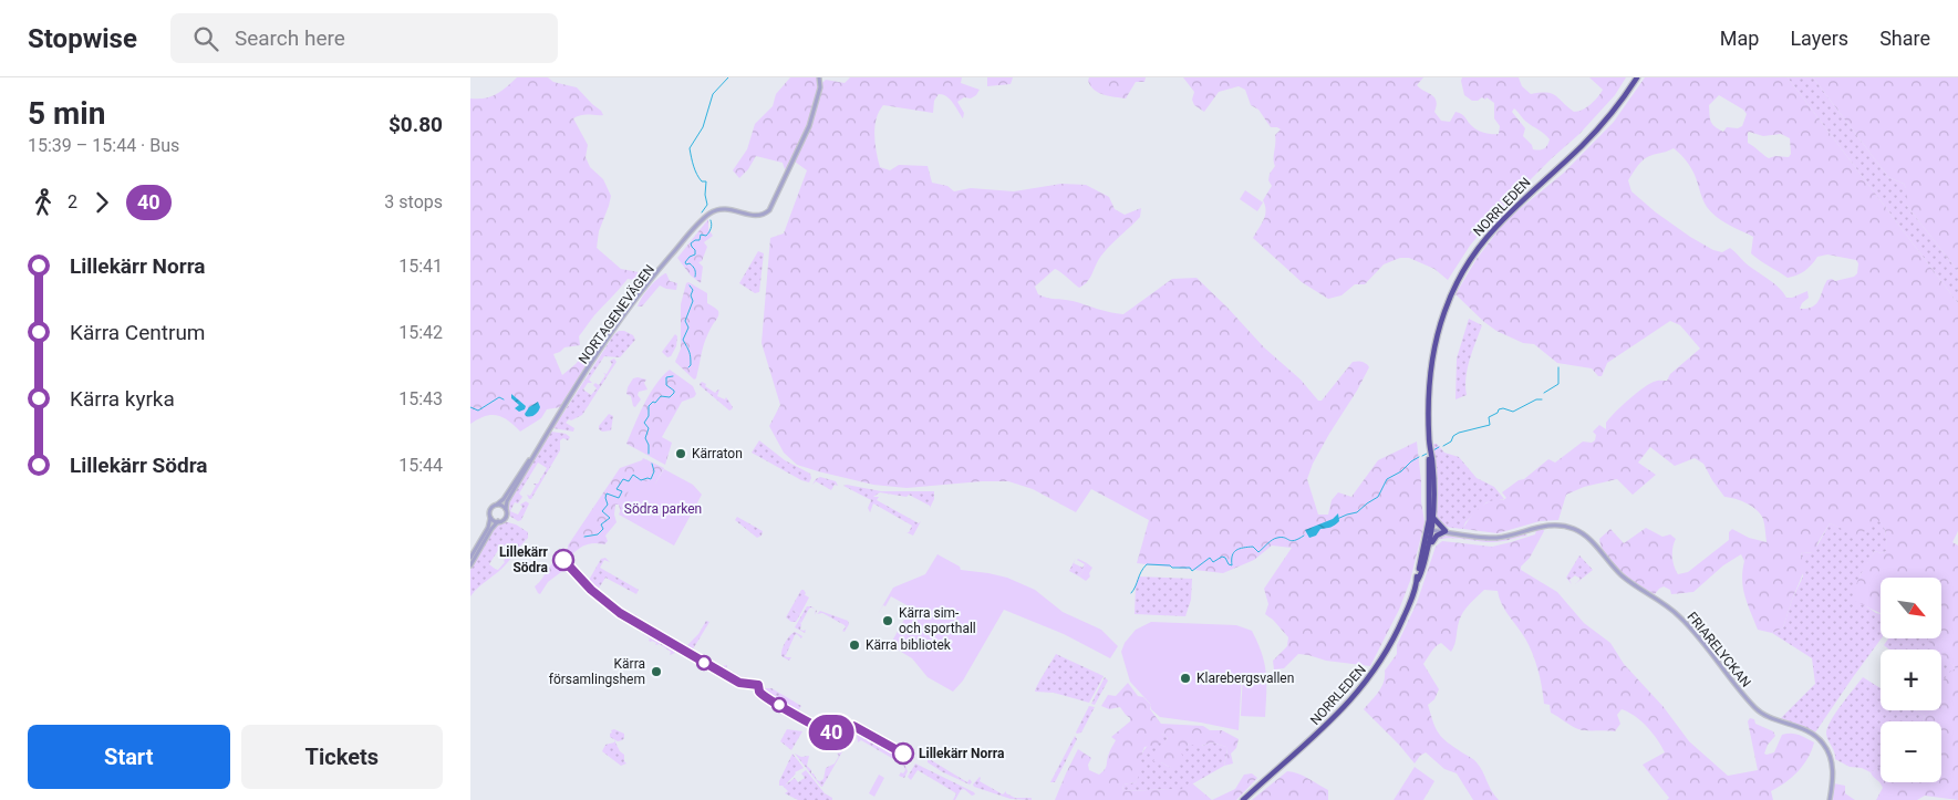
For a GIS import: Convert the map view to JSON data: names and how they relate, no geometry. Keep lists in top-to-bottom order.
{
  "streets": {
    "highway": ["NORRLEDEN"],
    "street": ["NORTAGENEVÄGEN", "FRIARELYCKAN"]
  },
  "crossings": [
    ["NORRLEDEN", "FRIARELYCKAN"]
  ],
  "parks": ["Södra parken"],
  "places": [
    "Kärraton",
    "Lillekärr Södra",
    "Kärra sim- och sporthall",
    "Kärra bibliotek",
    "Kärra församlingshem",
    "Klarebergsvallen",
    "Lillekärr Norra"
  ],
  "lines": ["bus line 40"],
  "north": "bottom right",
  "page": {
    "header": "Stopwise",
    "search": "Search here",
    "nav": ["Map", "Layers", "Share"],
    "heading": ["5 min", "15:39 – 15:44 · Bus", "$0.80"],
    "on_map": "40",
    "legs": ["2", "40", "3 stops"],
    "list": [
      {
        "name": "Lillekärr Norra",
        "value": "15:41"
      },
      {
        "name": "Kärra Centrum",
        "value": "15:42"
      },
      {
        "name": "Kärra kyrka",
        "value": "15:43"
      },
      {
        "name": "Lillekärr Södra",
        "value": "15:44"
      }
    ],
    "map_buttons": ["+", "−"],
    "buttons": ["Start", "Tickets"]
  }
}
